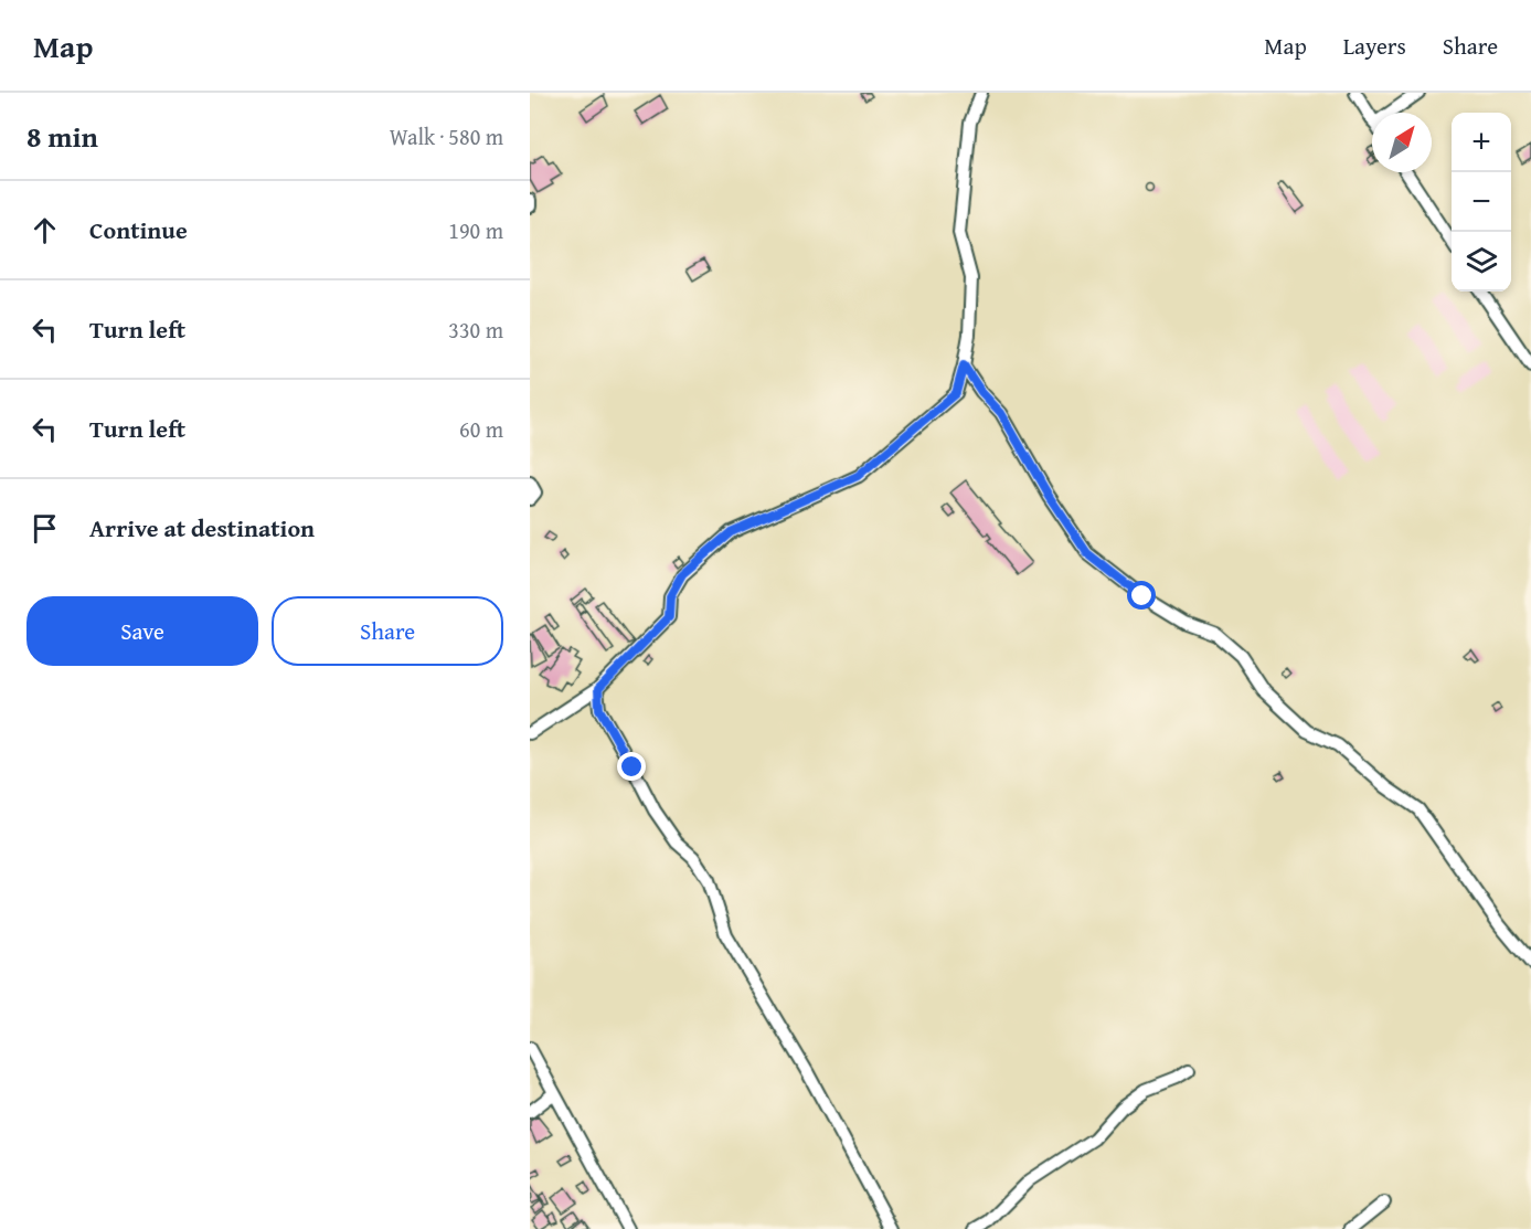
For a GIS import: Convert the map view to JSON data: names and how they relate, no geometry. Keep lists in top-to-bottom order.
{
  "north": "top right",
  "page": {
    "header": "Map",
    "nav": ["Map", "Layers", "Share"],
    "heading": ["8 min", "Walk · 580 m"],
    "map_buttons": ["+", "−"],
    "list": [
      ["Continue", "190 m"],
      ["Turn left", "330 m"],
      ["Turn left", "60 m"],
      "Arrive at destination"
    ],
    "buttons": ["Save", "Share"]
  }
}
